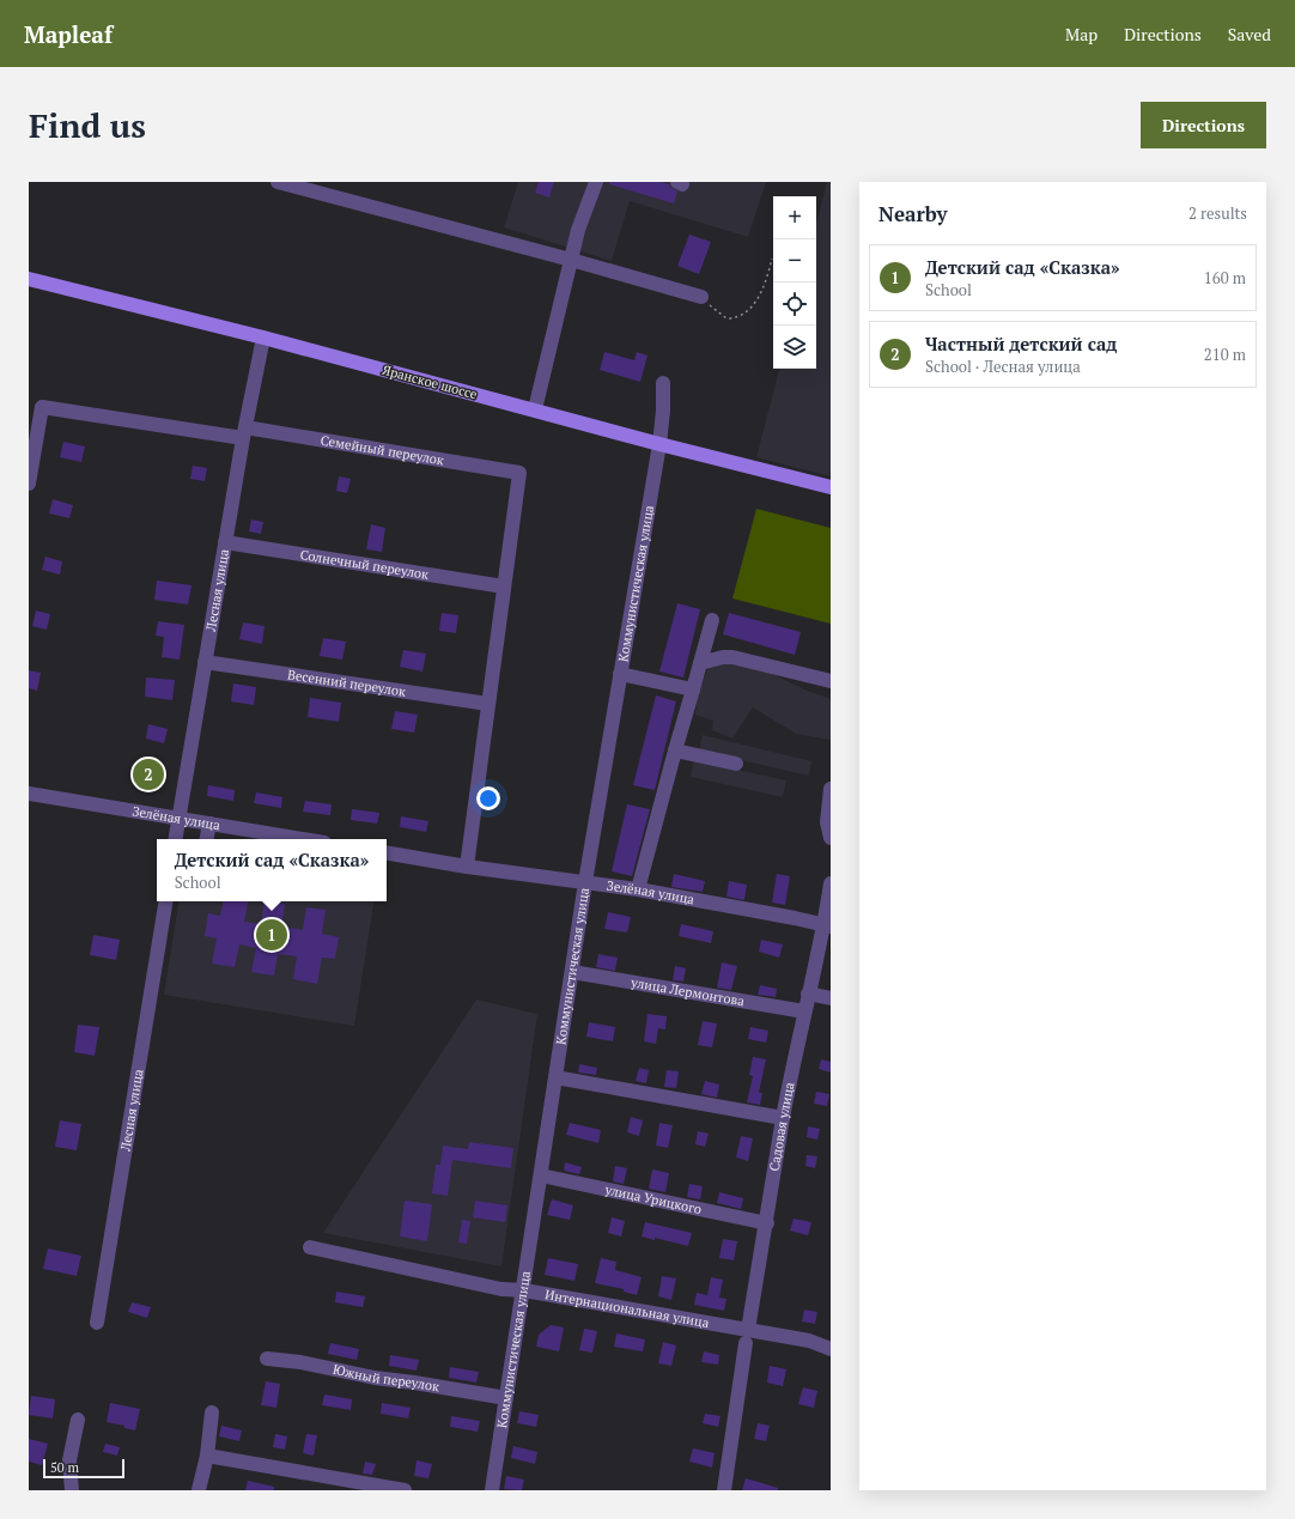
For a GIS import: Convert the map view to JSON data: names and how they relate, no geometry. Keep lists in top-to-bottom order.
{
  "streets": {
    "main road": ["Яранское шоссе"],
    "street": [
      "Семейный переулок",
      "Солнечный переулок",
      "Коммунистическая улица",
      "Лесная улица",
      "Весенний переулок",
      "Зелёная улица",
      "улица Лермонтова",
      "Садовая улица",
      "улица Урицкого",
      "Интернациональная улица",
      "Южный переулок"
    ]
  },
  "crossings": [
    ["Яранское шоссе", "Коммунистическая улица"],
    ["Яранское шоссе", "Лесная улица"],
    ["Семейный переулок", "Солнечный переулок"],
    ["Семейный переулок", "Лесная улица"],
    ["Солнечный переулок", "Лесная улица"],
    ["Коммунистическая улица", "Зелёная улица"],
    ["Коммунистическая улица", "улица Лермонтова"],
    ["Коммунистическая улица", "улица Урицкого"],
    ["Коммунистическая улица", "Интернациональная улица"],
    ["Коммунистическая улица", "Южный переулок"],
    ["Лесная улица", "Весенний переулок"],
    ["Лесная улица", "Зелёная улица"],
    ["Зелёная улица", "Садовая улица"],
    ["улица Лермонтова", "Садовая улица"],
    ["Садовая улица", "улица Урицкого"],
    ["Садовая улица", "Интернациональная улица"]
  ],
  "scale_bar": "50 m",
  "page": {
    "header": "Mapleaf",
    "nav": ["Map", "Directions", "Saved"],
    "buttons": "Directions",
    "title": "Find us",
    "heading": ["Nearby", "2 results"],
    "map_buttons": ["+", "−"],
    "list": [
      {
        "mark": "1",
        "name": "Детский сад «Сказка»",
        "note": "School",
        "value": "160 m"
      },
      {
        "mark": "2",
        "name": "Частный детский сад",
        "note": "School · Лесная улица",
        "value": "210 m"
      }
    ],
    "pins": ["2", "1"],
    "popup": ["Детский сад «Сказка»", "School"],
    "scale": "50 m"
  }
}
